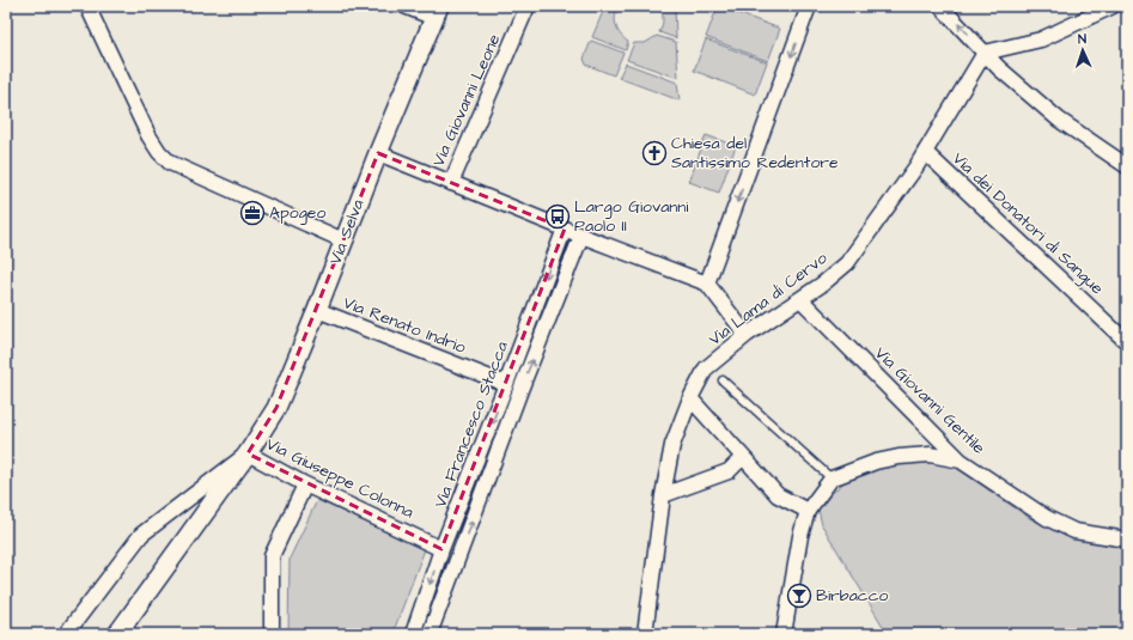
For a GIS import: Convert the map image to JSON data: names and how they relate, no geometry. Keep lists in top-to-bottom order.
{
  "streets": {
    "street": [
      "Via Giovanni Leone",
      "Via dei Donatori di Sangue",
      "Via Selva",
      "Via Lama di Cervo",
      "Via Renato Indrio",
      "Via Giovanni Gentile",
      "Via Francesco Stacca",
      "Via Giuseppe Colonna"
    ]
  },
  "crossings": [
    ["Via dei Donatori di Sangue", "Via Lama di Cervo"],
    ["Via Selva", "Via Renato Indrio"],
    ["Via Selva", "Via Giuseppe Colonna"],
    ["Via Lama di Cervo", "Via Giovanni Gentile"],
    ["Via Renato Indrio", "Via Francesco Stacca"],
    ["Via Francesco Stacca", "Via Giuseppe Colonna"]
  ],
  "places": {
    "church": ["Chiesa del Santissimo Redentore"],
    "office": ["Apogeo"],
    "bus stop": ["Largo Giovanni Paolo II"],
    "bar": ["Birbacco"]
  },
  "north": "top"
}
